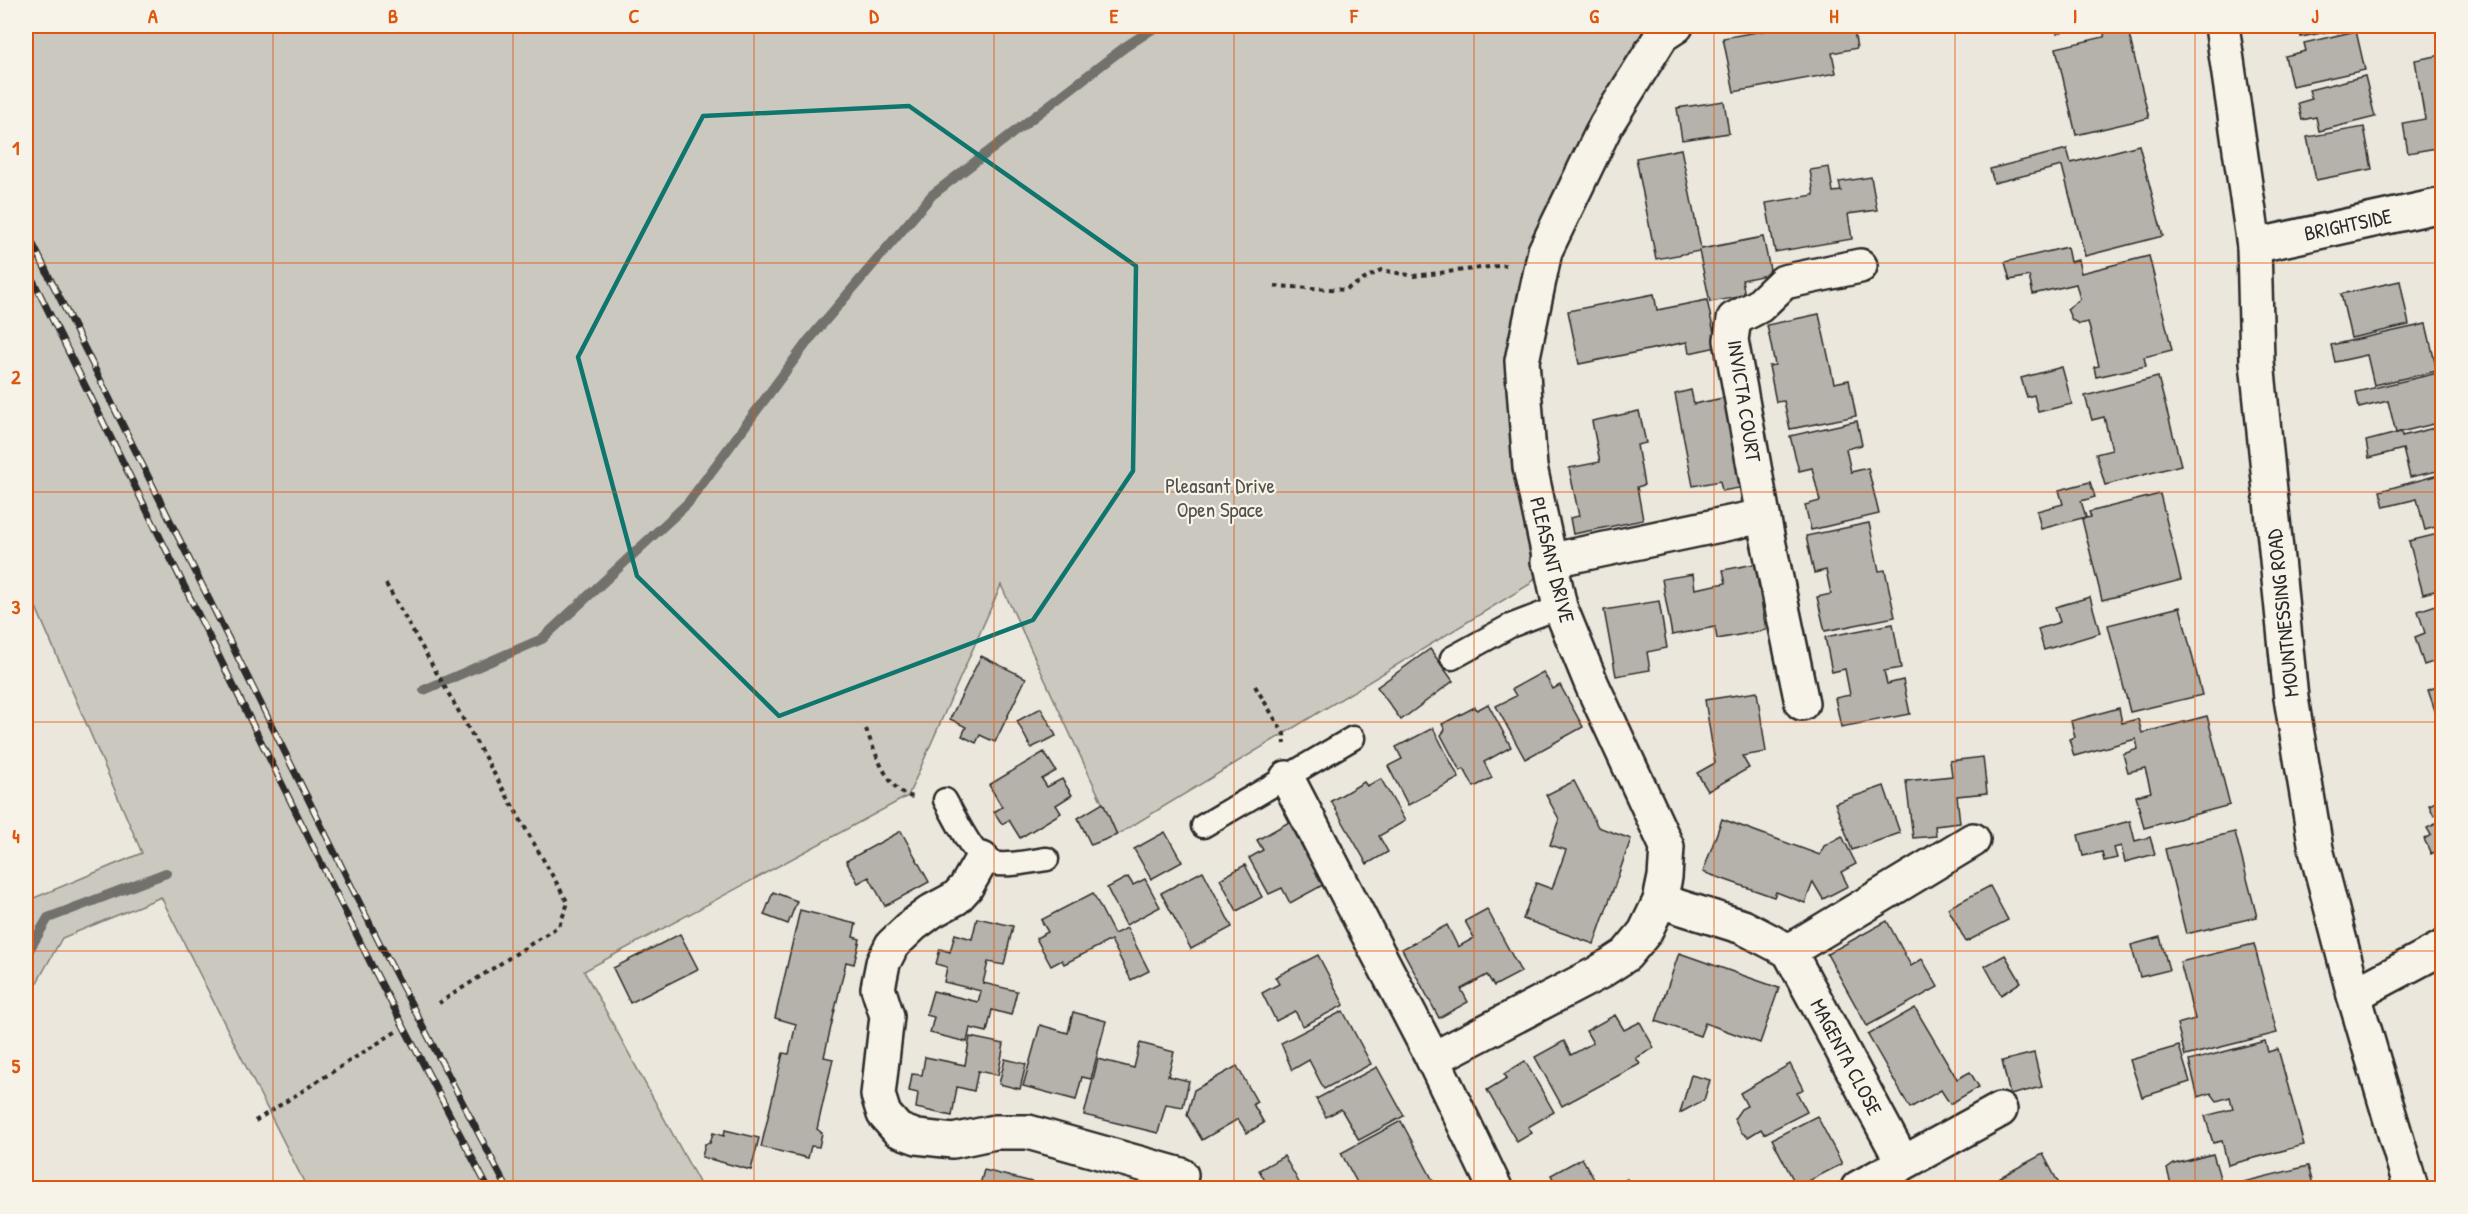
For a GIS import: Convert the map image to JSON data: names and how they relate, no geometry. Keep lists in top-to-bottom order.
{
  "streets": {
    "street": [
      "BRIGHTSIDE",
      "INVICTA COURT",
      "PLEASANT DRIVE",
      "MOUNTNESSING ROAD",
      "MAGENTA CLOSE"
    ]
  },
  "crossings": [
    ["BRIGHTSIDE", "MOUNTNESSING ROAD"]
  ],
  "parks": ["Pleasant Drive Open Space"],
  "grid": {
    "columns": [
      "A",
      "B",
      "C",
      "D",
      "E",
      "F",
      "G",
      "H",
      "I",
      "J"
    ],
    "rows": [
      "1",
      "2",
      "3",
      "4",
      "5"
    ]
  }
}
